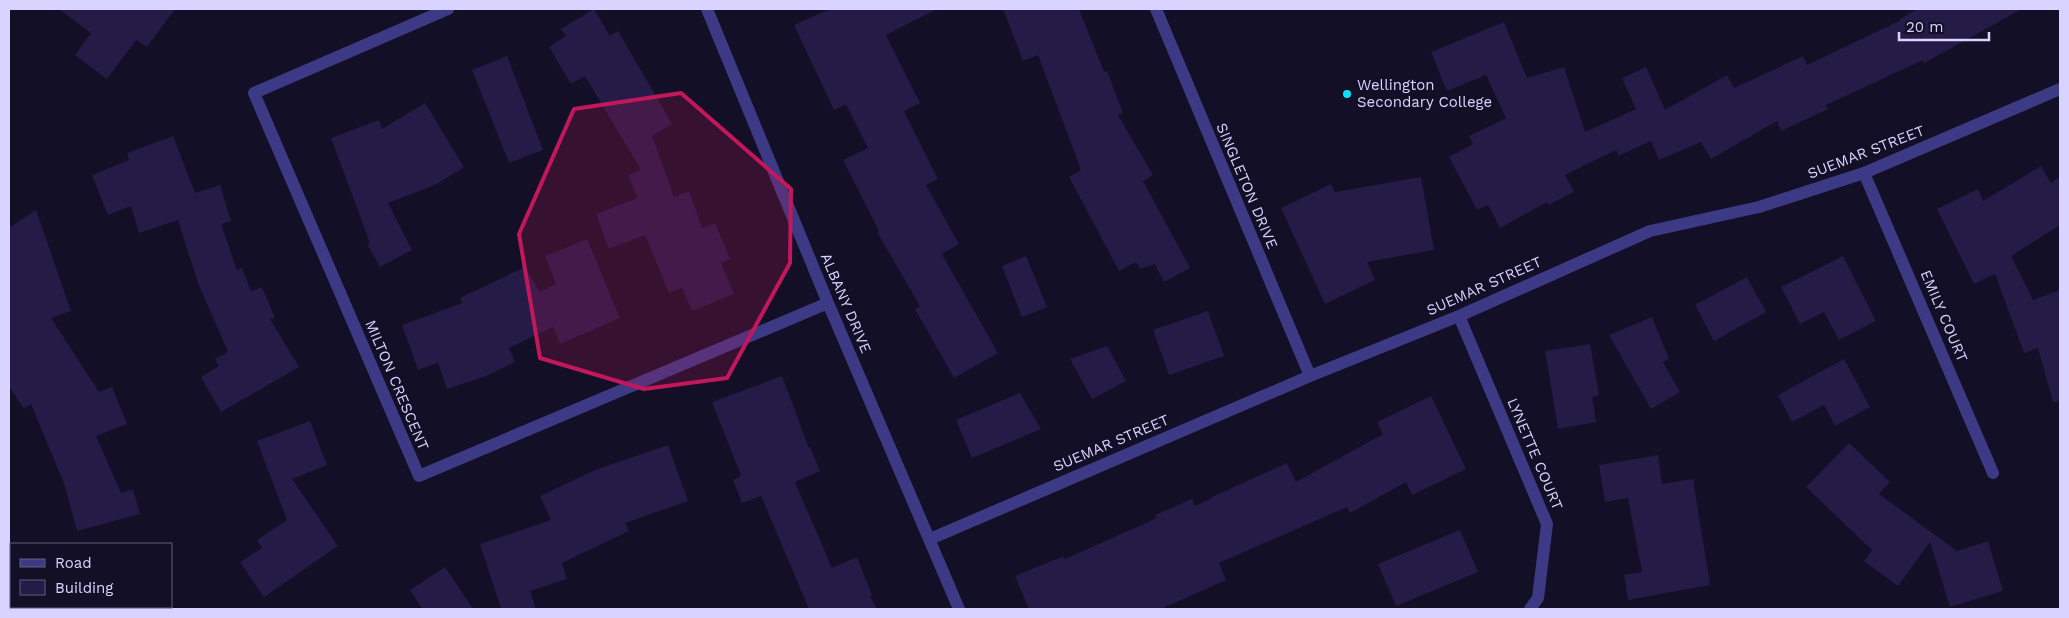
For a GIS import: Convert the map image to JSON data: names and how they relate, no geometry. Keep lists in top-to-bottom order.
{
  "streets": {
    "street": [
      "SUEMAR STREET",
      "SINGLETON DRIVE",
      "ALBANY DRIVE",
      "EMILY COURT",
      "MILTON CRESCENT",
      "LYNETTE COURT"
    ]
  },
  "crossings": [
    ["SUEMAR STREET", "SINGLETON DRIVE"],
    ["SUEMAR STREET", "ALBANY DRIVE"],
    ["SUEMAR STREET", "EMILY COURT"],
    ["SUEMAR STREET", "LYNETTE COURT"],
    ["ALBANY DRIVE", "MILTON CRESCENT"]
  ],
  "places": ["Wellington Secondary College"],
  "legend": ["Road", "Building"],
  "scale_bar": "20 m"
}
